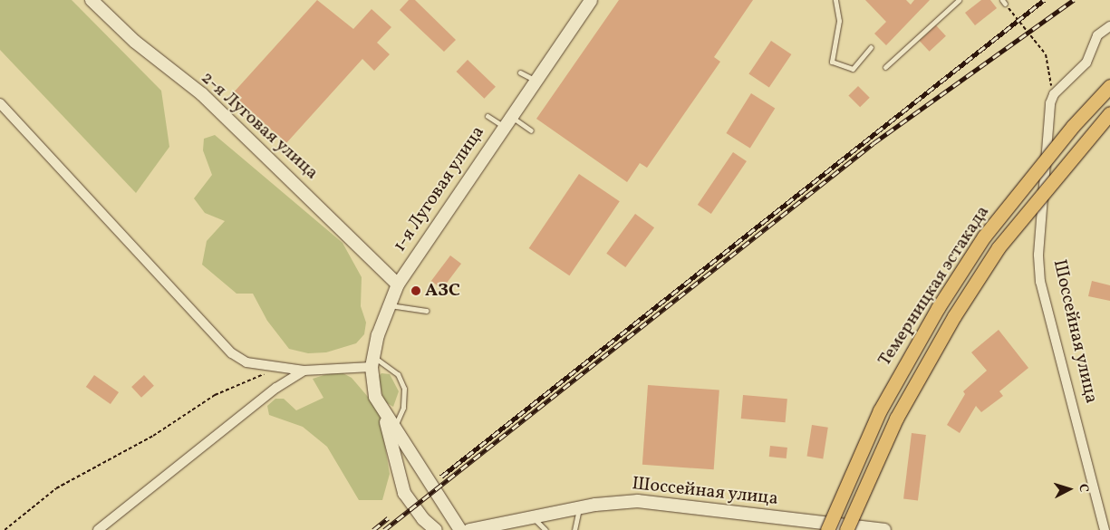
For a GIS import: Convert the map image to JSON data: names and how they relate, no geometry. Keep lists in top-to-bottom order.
{
  "streets": {
    "main road": [
      "2-я Луговая улица",
      "1-я Луговая улица",
      "Темерницкая эстакада",
      "Шоссейная улица"
    ]
  },
  "crossings": [
    ["2-я Луговая улица", "1-я Луговая улица"]
  ],
  "places": ["АЗС"],
  "north": "right"
}
